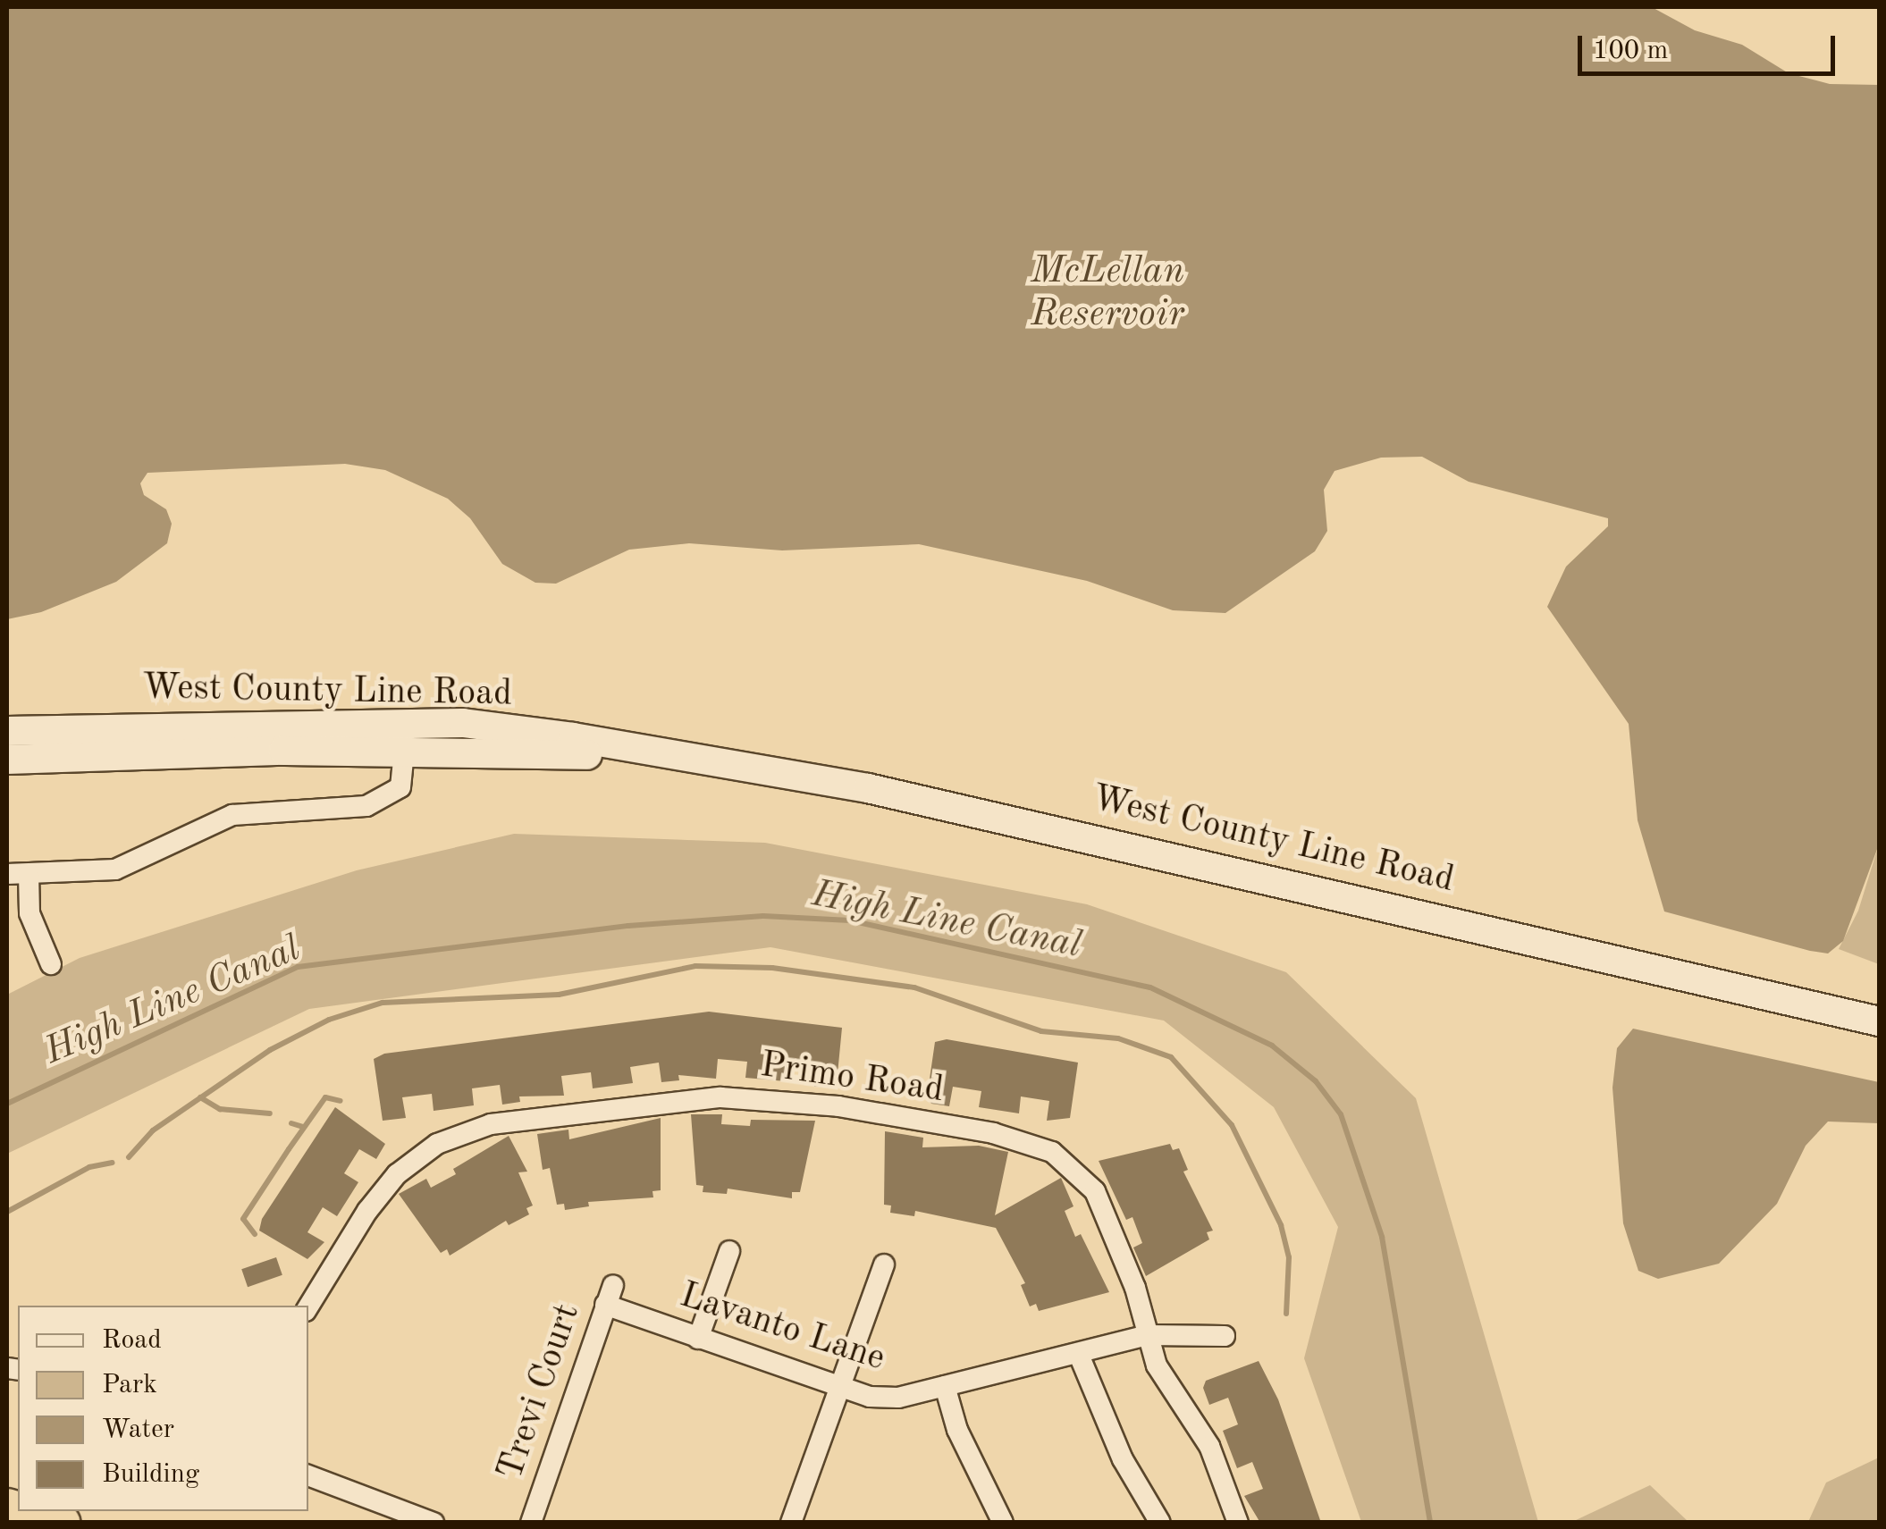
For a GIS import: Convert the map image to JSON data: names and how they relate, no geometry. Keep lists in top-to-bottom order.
{
  "streets": {
    "main road": ["West County Line Road"],
    "street": ["Primo Road", "Lavanto Lane", "Trevi Court"]
  },
  "crossings": [
    ["Primo Road", "Lavanto Lane"],
    ["Lavanto Lane", "Trevi Court"]
  ],
  "water": ["McLellan Reservoir", "High Line Canal"],
  "legend": [
    "Road",
    "Park",
    "Water",
    "Building"
  ],
  "scale_bar": "100 m"
}
